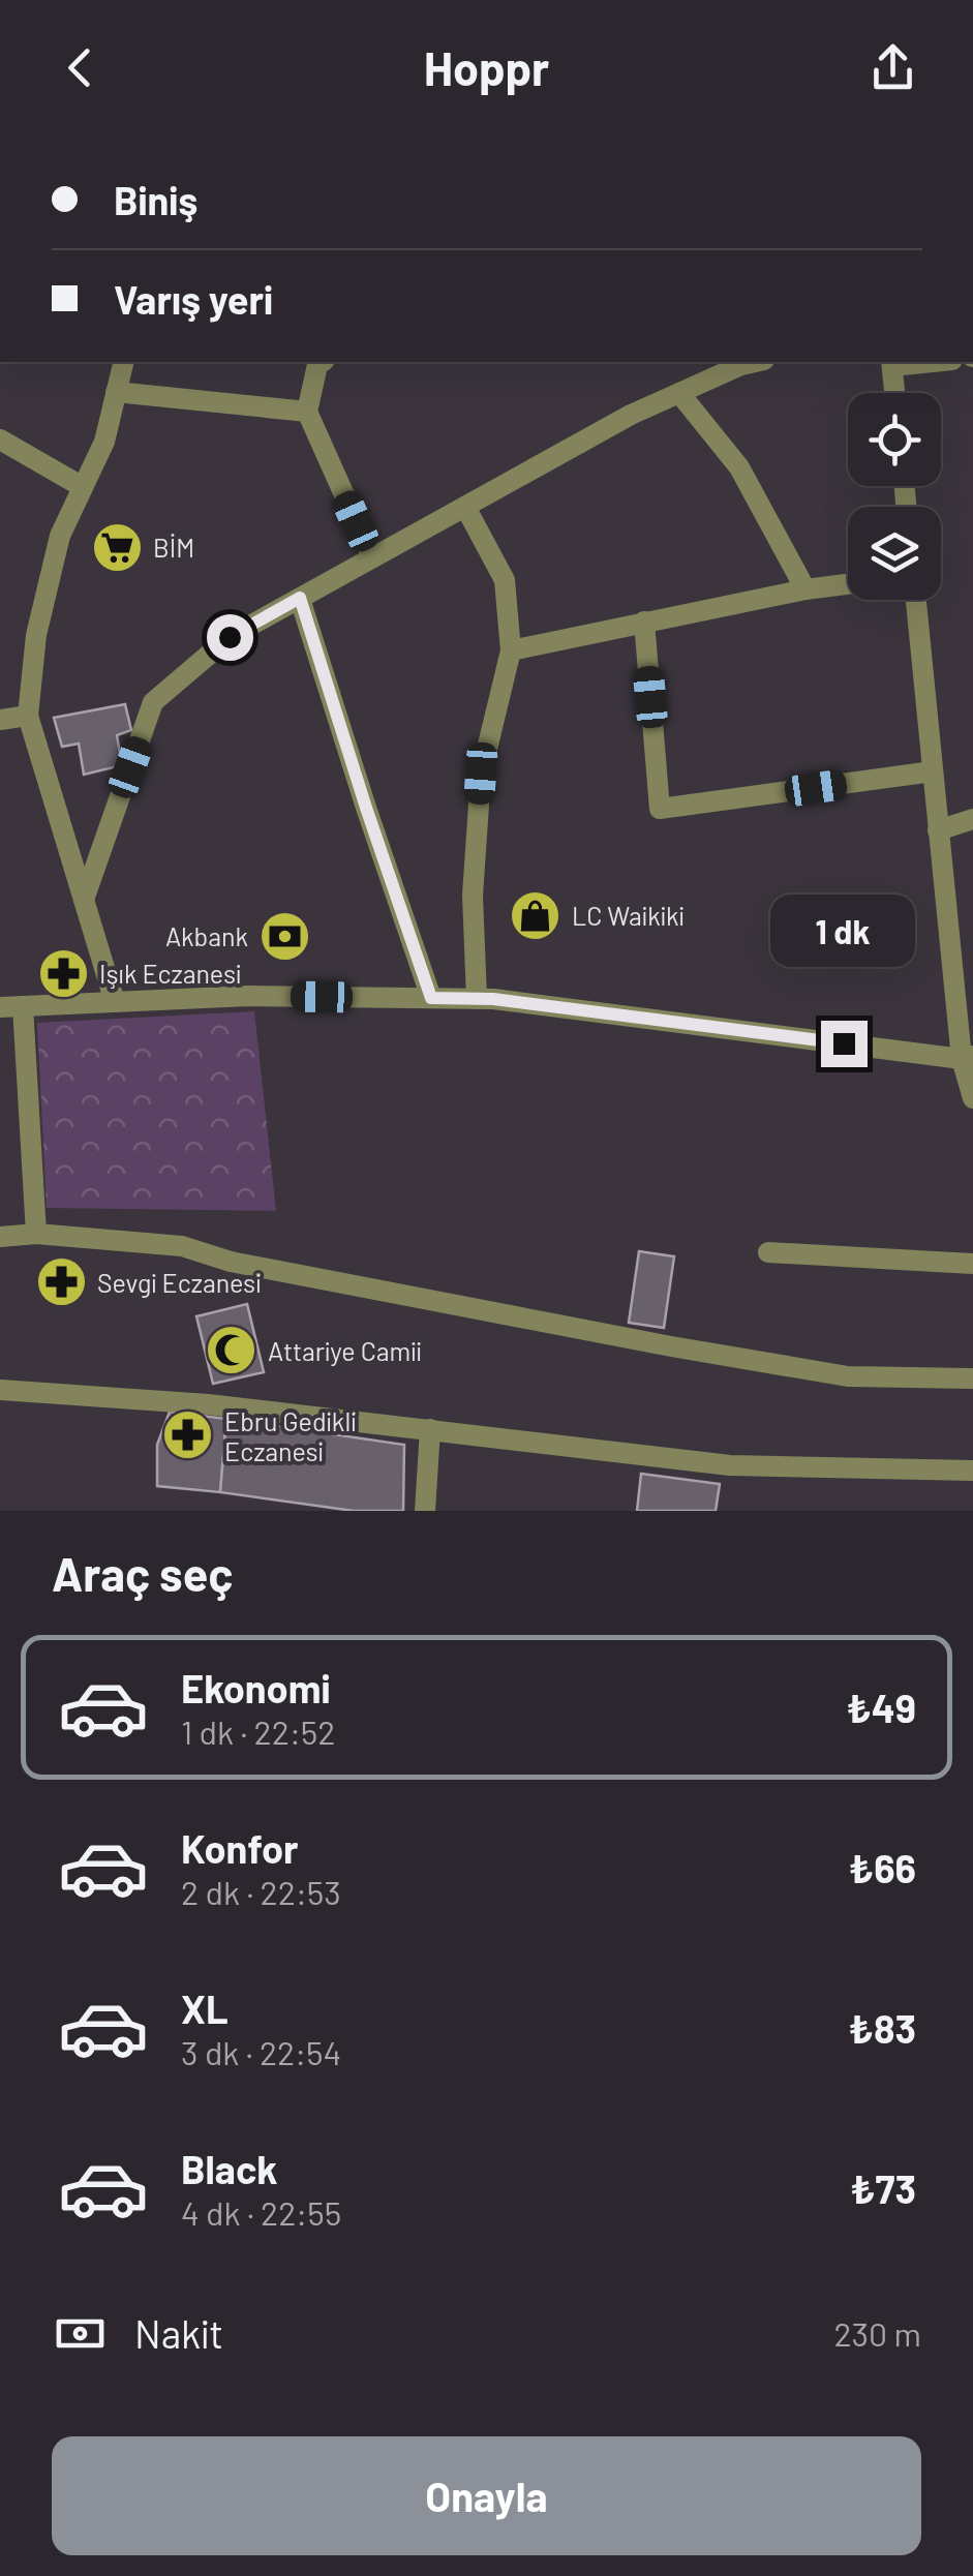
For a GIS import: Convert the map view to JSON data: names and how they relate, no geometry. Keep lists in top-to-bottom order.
{
  "places": {
    "supermarket": ["BİM"],
    "shop": ["LC Waikiki"],
    "bank": ["Akbank"],
    "pharmacy": ["Işık Eczanesi", "Sevgi Eczanesi", "Ebru Gedikli Eczanesi"],
    "mosque": ["Attariye Camii"]
  },
  "page": {
    "header": "Hoppr",
    "banner": ["Biniş", "Varış yeri"],
    "bubble": "1 dk",
    "heading": "Araç seç",
    "list": [
      {
        "name": "Ekonomi",
        "note": "1 dk · 22:52",
        "value": "₺49"
      },
      {
        "name": "Konfor",
        "note": "2 dk · 22:53",
        "value": "₺66"
      },
      {
        "name": "XL",
        "note": "3 dk · 22:54",
        "value": "₺83"
      },
      {
        "name": "Black",
        "note": "4 dk · 22:55",
        "value": "₺73"
      }
    ],
    "pay": ["Nakit", "230 m"],
    "buttons": "Onayla"
  }
}
